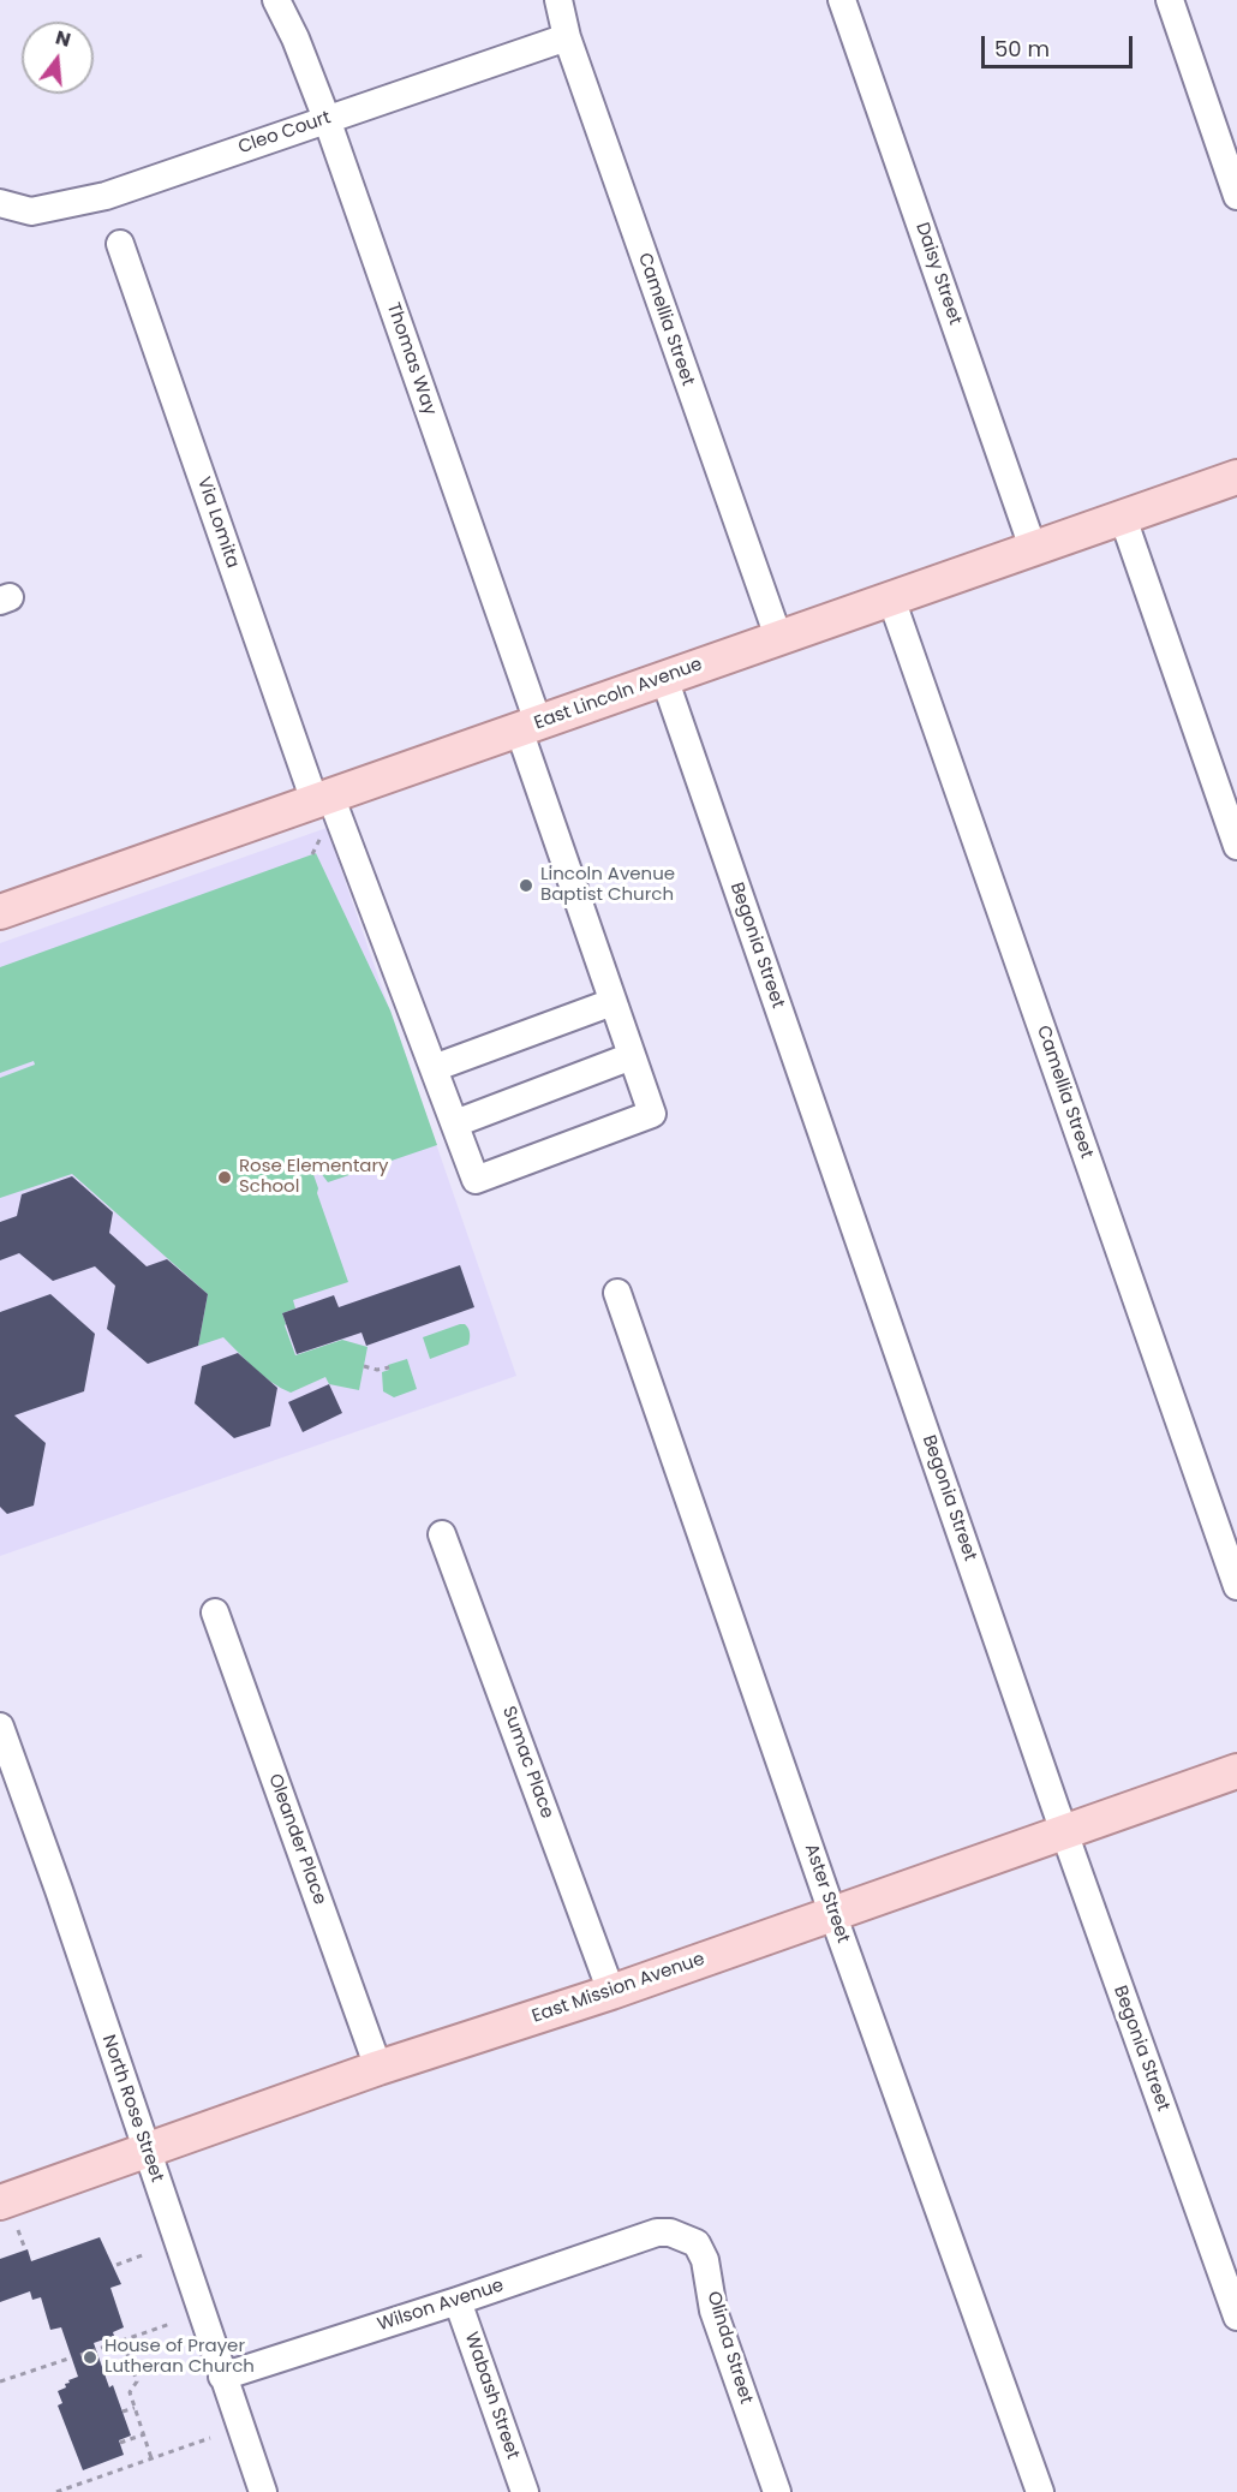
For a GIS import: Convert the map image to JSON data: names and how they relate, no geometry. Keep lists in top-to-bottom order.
{
  "streets": {
    "main road": ["East Lincoln Avenue", "East Mission Avenue"],
    "street": [
      "Cleo Court",
      "Daisy Street",
      "Camellia Street",
      "Thomas Way",
      "Via Lomita",
      "Begonia Street",
      "Sumac Place",
      "Oleander Place",
      "Aster Street",
      "North Rose Street",
      "Wilson Avenue",
      "Olinda Street",
      "Wabash Street"
    ]
  },
  "crossings": [
    ["Cleo Court", "Camellia Street"],
    ["Cleo Court", "Thomas Way"],
    ["Daisy Street", "East Lincoln Avenue"],
    ["Camellia Street", "East Lincoln Avenue"],
    ["Thomas Way", "Via Lomita"],
    ["Thomas Way", "East Lincoln Avenue"],
    ["Via Lomita", "East Lincoln Avenue"],
    ["East Lincoln Avenue", "Begonia Street"],
    ["Begonia Street", "East Mission Avenue"],
    ["Sumac Place", "East Mission Avenue"],
    ["Oleander Place", "East Mission Avenue"],
    ["Aster Street", "East Mission Avenue"],
    ["East Mission Avenue", "North Rose Street"],
    ["North Rose Street", "Wilson Avenue"],
    ["Wilson Avenue", "Olinda Street"],
    ["Wilson Avenue", "Wabash Street"]
  ],
  "places": ["Lincoln Avenue Baptist Church", "Rose Elementary School", "House of Prayer Lutheran Church"],
  "scale_bar": "50 m",
  "north": "top"
}
